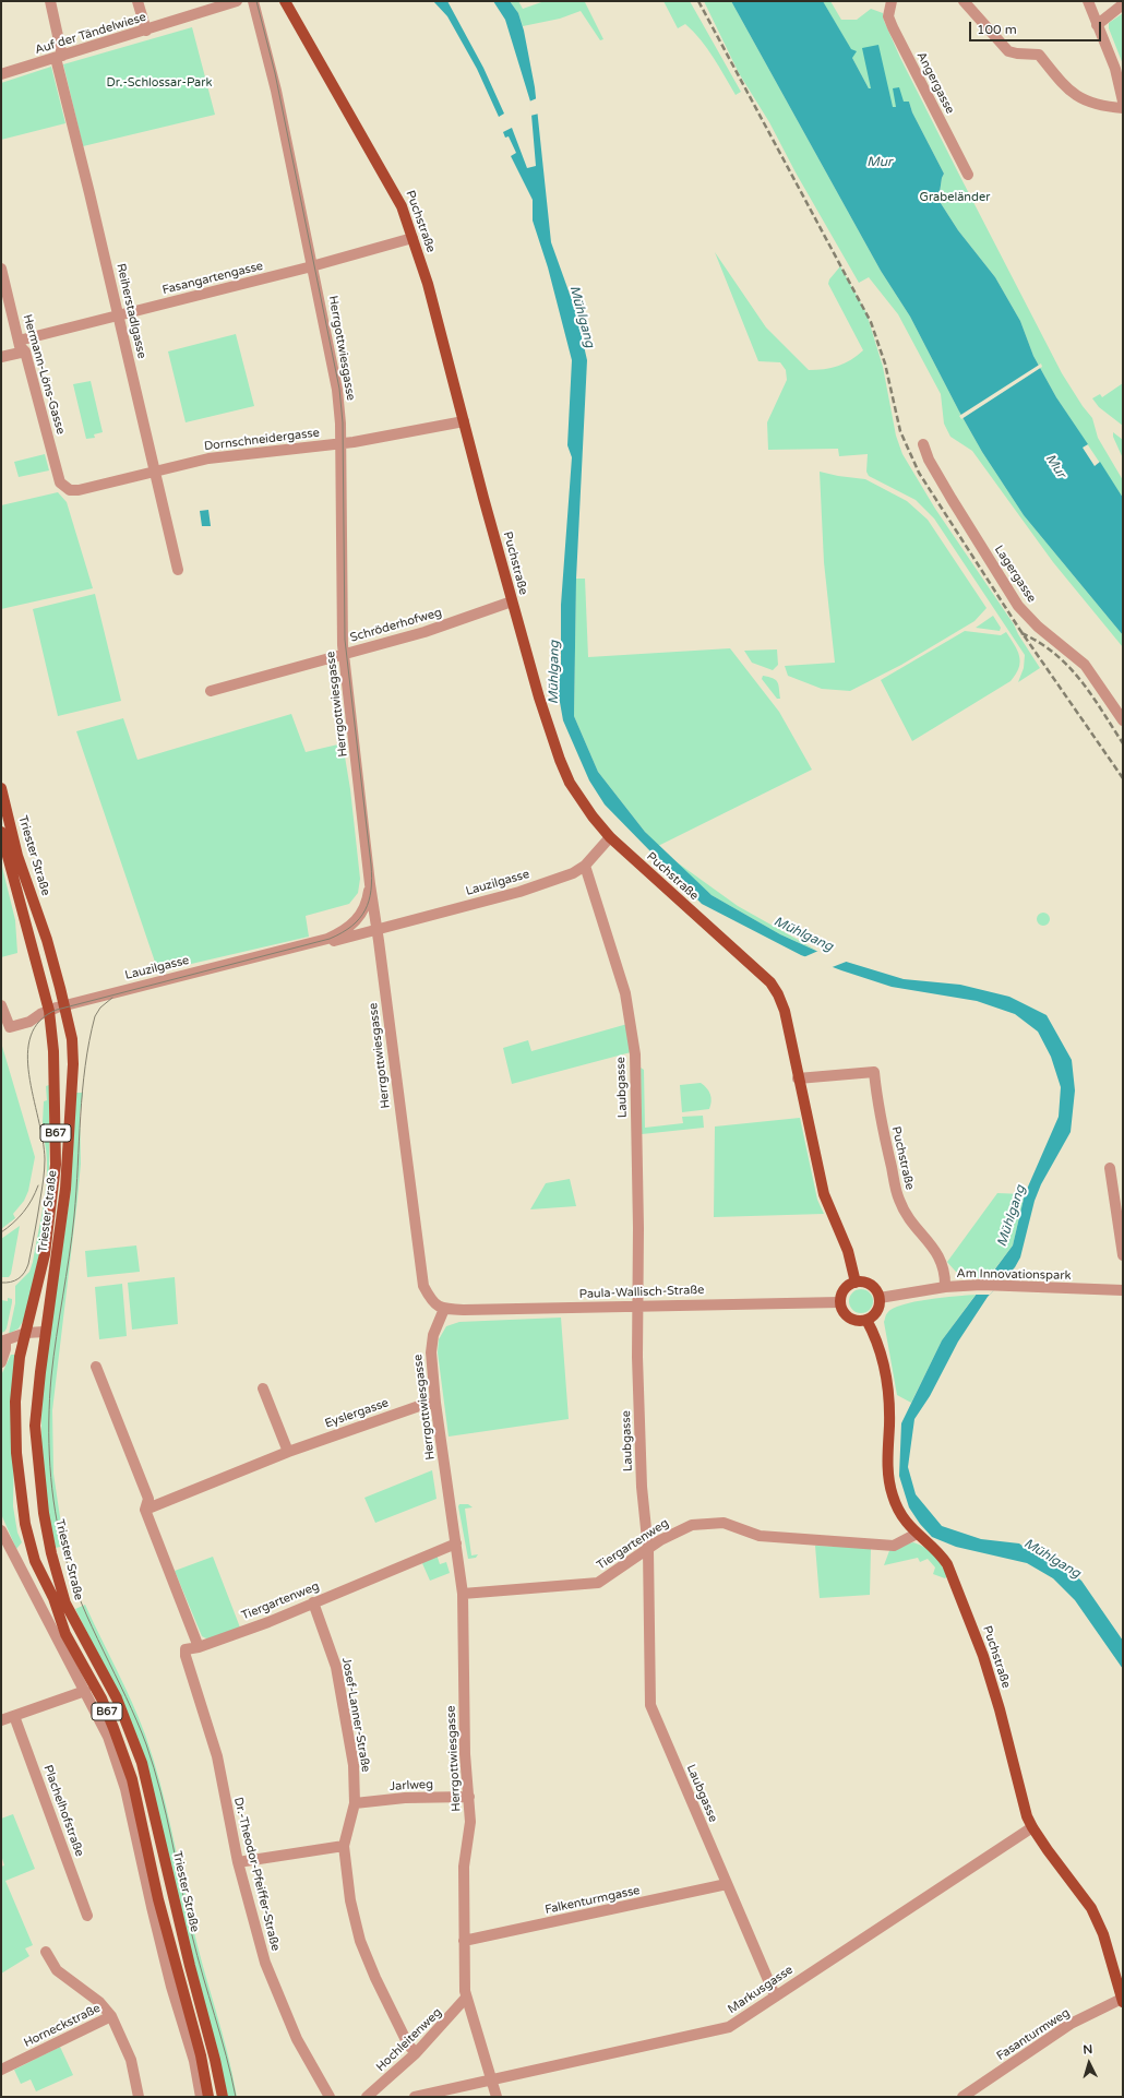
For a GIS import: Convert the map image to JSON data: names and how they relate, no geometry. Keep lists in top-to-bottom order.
{
  "streets": {
    "main road": ["Puchstraße", "Triester Straße", "B67"],
    "street": [
      "Auf der Tändelwiese",
      "Angergasse",
      "Fasangartengasse",
      "Reiherstadlgasse",
      "Herrgottwiesgasse",
      "Hermann-Löns-Gasse",
      "Dornschneidergasse",
      "Lagergasse",
      "Schröderhofweg",
      "Lauzilgasse",
      "Laubgasse",
      "Am Innovationspark",
      "Paula-Wallisch-Straße",
      "Eyslergasse",
      "Tiergartenweg",
      "Josef-Lanner-Straße",
      "Jarlweg",
      "Plachelhofstraße",
      "Dr.-Theodor-Pfeiffer-Straße",
      "Falkenturmgasse",
      "Markusgasse",
      "Horneckstraße",
      "Fasanturmweg",
      "Hochleitenweg"
    ]
  },
  "crossings": [
    ["Auf der Tändelwiese", "Reiherstadlgasse"],
    ["Puchstraße", "Fasangartengasse"],
    ["Puchstraße", "Dornschneidergasse"],
    ["Puchstraße", "Schröderhofweg"],
    ["Puchstraße", "Lauzilgasse"],
    ["Puchstraße", "Am Innovationspark"],
    ["Puchstraße", "Paula-Wallisch-Straße"],
    ["Puchstraße", "Tiergartenweg"],
    ["Puchstraße", "Markusgasse"],
    ["Puchstraße", "Fasanturmweg"],
    ["Fasangartengasse", "Reiherstadlgasse"],
    ["Fasangartengasse", "Herrgottwiesgasse"],
    ["Fasangartengasse", "Hermann-Löns-Gasse"],
    ["Reiherstadlgasse", "Dornschneidergasse"],
    ["Herrgottwiesgasse", "Dornschneidergasse"],
    ["Herrgottwiesgasse", "Schröderhofweg"],
    ["Herrgottwiesgasse", "Lauzilgasse"],
    ["Herrgottwiesgasse", "Paula-Wallisch-Straße"],
    ["Herrgottwiesgasse", "Eyslergasse"],
    ["Herrgottwiesgasse", "Tiergartenweg"],
    ["Herrgottwiesgasse", "Jarlweg"],
    ["Herrgottwiesgasse", "Falkenturmgasse"],
    ["Herrgottwiesgasse", "Markusgasse"],
    ["Herrgottwiesgasse", "Hochleitenweg"],
    ["Hermann-Löns-Gasse", "Dornschneidergasse"],
    ["Triester Straße", "Lauzilgasse"],
    ["Lauzilgasse", "Laubgasse"],
    ["Laubgasse", "Paula-Wallisch-Straße"],
    ["Laubgasse", "Tiergartenweg"],
    ["Laubgasse", "Falkenturmgasse"],
    ["Laubgasse", "Markusgasse"],
    ["Am Innovationspark", "Paula-Wallisch-Straße"],
    ["Tiergartenweg", "Josef-Lanner-Straße"],
    ["Tiergartenweg", "Dr.-Theodor-Pfeiffer-Straße"],
    ["Josef-Lanner-Straße", "Jarlweg"],
    ["Josef-Lanner-Straße", "Hochleitenweg"]
  ],
  "water": ["Mur", "Mühlgang"],
  "parks": ["Dr.-Schlossar-Park", "Grabeländer"],
  "scale_bar": "100 m",
  "north": "top"
}
